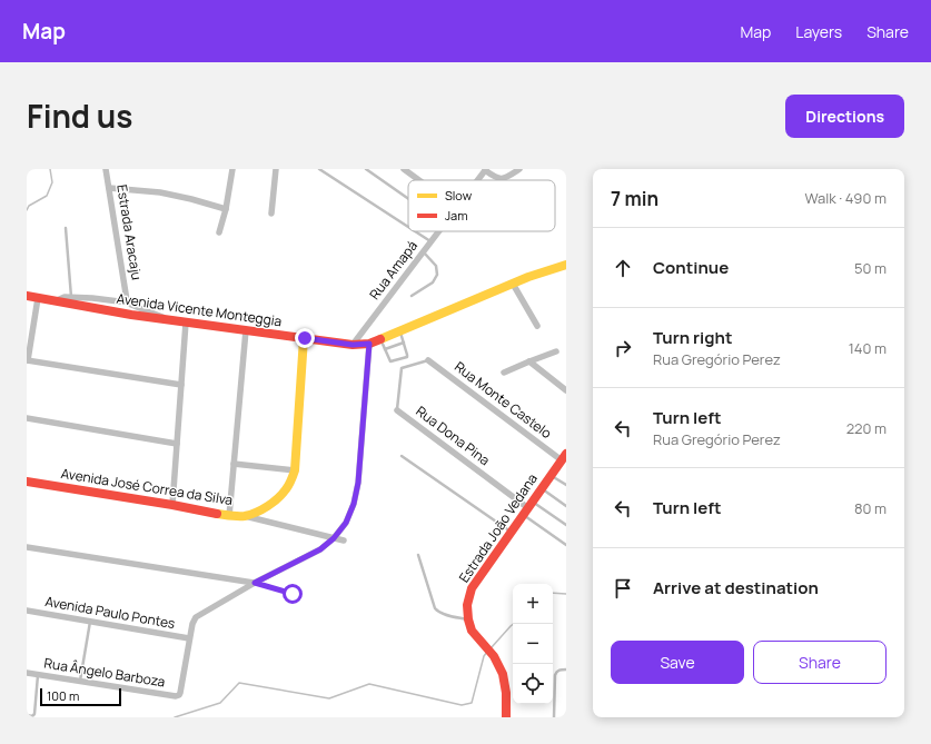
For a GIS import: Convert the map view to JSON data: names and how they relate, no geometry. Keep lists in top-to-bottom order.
{
  "streets": {
    "street": [
      "Estrada Aracaju",
      "Rua Amapá",
      "Avenida Vicente Monteggia",
      "Rua Monte Castelo",
      "Rua Dona Pina",
      "Avenida José Correa da Silva",
      "Estrada João Vedana",
      "Avenida Paulo Pontes",
      "Rua Ângelo Barboza"
    ]
  },
  "crossings": [
    ["Rua Amapá", "Avenida Vicente Monteggia"],
    ["Avenida Vicente Monteggia", "Avenida José Correa da Silva"],
    ["Rua Monte Castelo", "Rua Dona Pina"],
    ["Rua Monte Castelo", "Estrada João Vedana"],
    ["Rua Dona Pina", "Estrada João Vedana"],
    ["Avenida Paulo Pontes", "Rua Ângelo Barboza"]
  ],
  "legend": ["Slow", "Jam"],
  "scale_bar": "100 m",
  "page": {
    "header": "Map",
    "nav": ["Map", "Layers", "Share"],
    "title": "Find us",
    "buttons": [
      "Directions",
      ["Save", "Share"]
    ],
    "heading": ["7 min", "Walk · 490 m"],
    "list": [
      ["Continue", "50 m"],
      ["Turn right", "Rua Gregório Perez", "140 m"],
      ["Turn left", "Rua Gregório Perez", "220 m"],
      ["Turn left", "80 m"],
      "Arrive at destination"
    ],
    "map_buttons": ["+", "−"],
    "scale": "100 m"
  }
}
